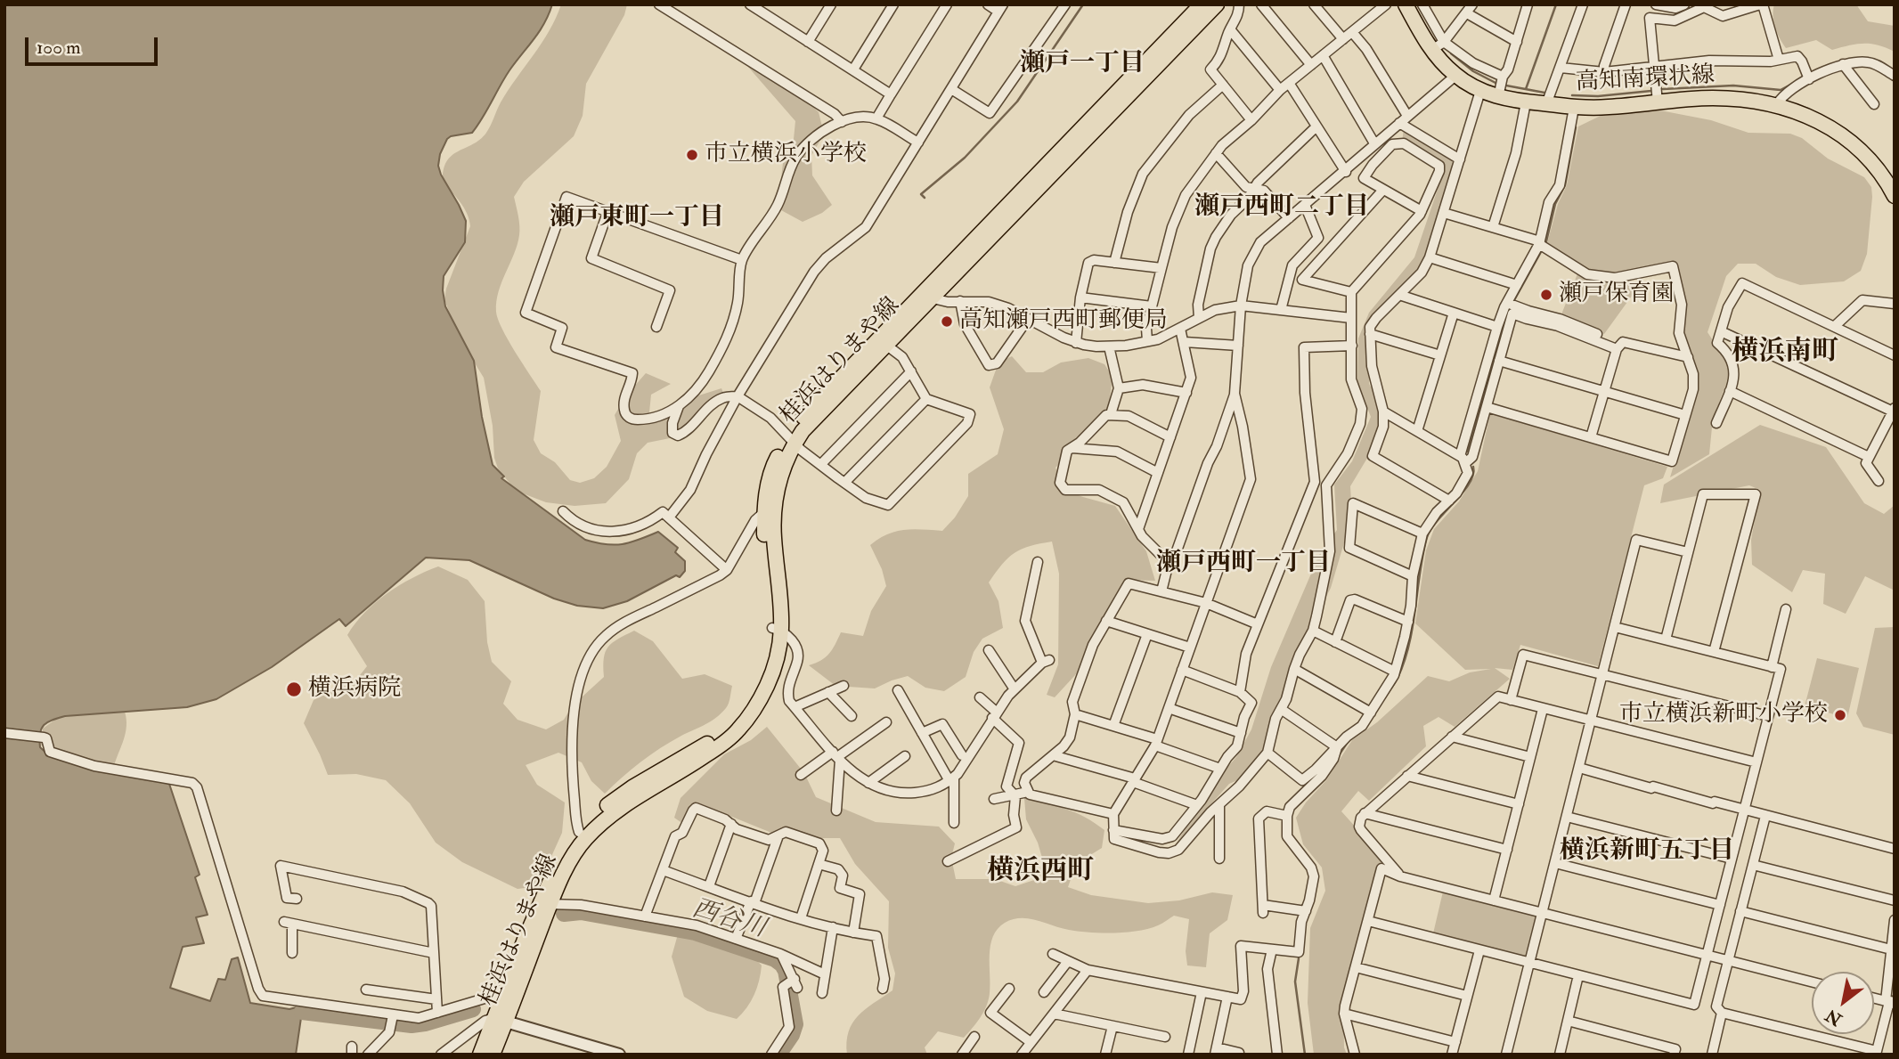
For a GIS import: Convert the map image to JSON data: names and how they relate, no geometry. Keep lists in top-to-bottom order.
{
  "streets": {
    "main road": ["高知南環状線", "桂浜はりまや線"]
  },
  "districts": [
    "瀬戸一丁目",
    "瀬戸西町二丁目",
    "瀬戸東町一丁目",
    "横浜南町",
    "瀬戸西町一丁目",
    "横浜新町五丁目",
    "横浜西町"
  ],
  "water": ["西谷川"],
  "places": [
    "市立横浜小学校",
    "瀬戸保育園",
    "高知瀬戸西町郵便局",
    "横浜病院",
    "市立横浜新町小学校"
  ],
  "scale_bar": "100 m",
  "north": "bottom left"
}
